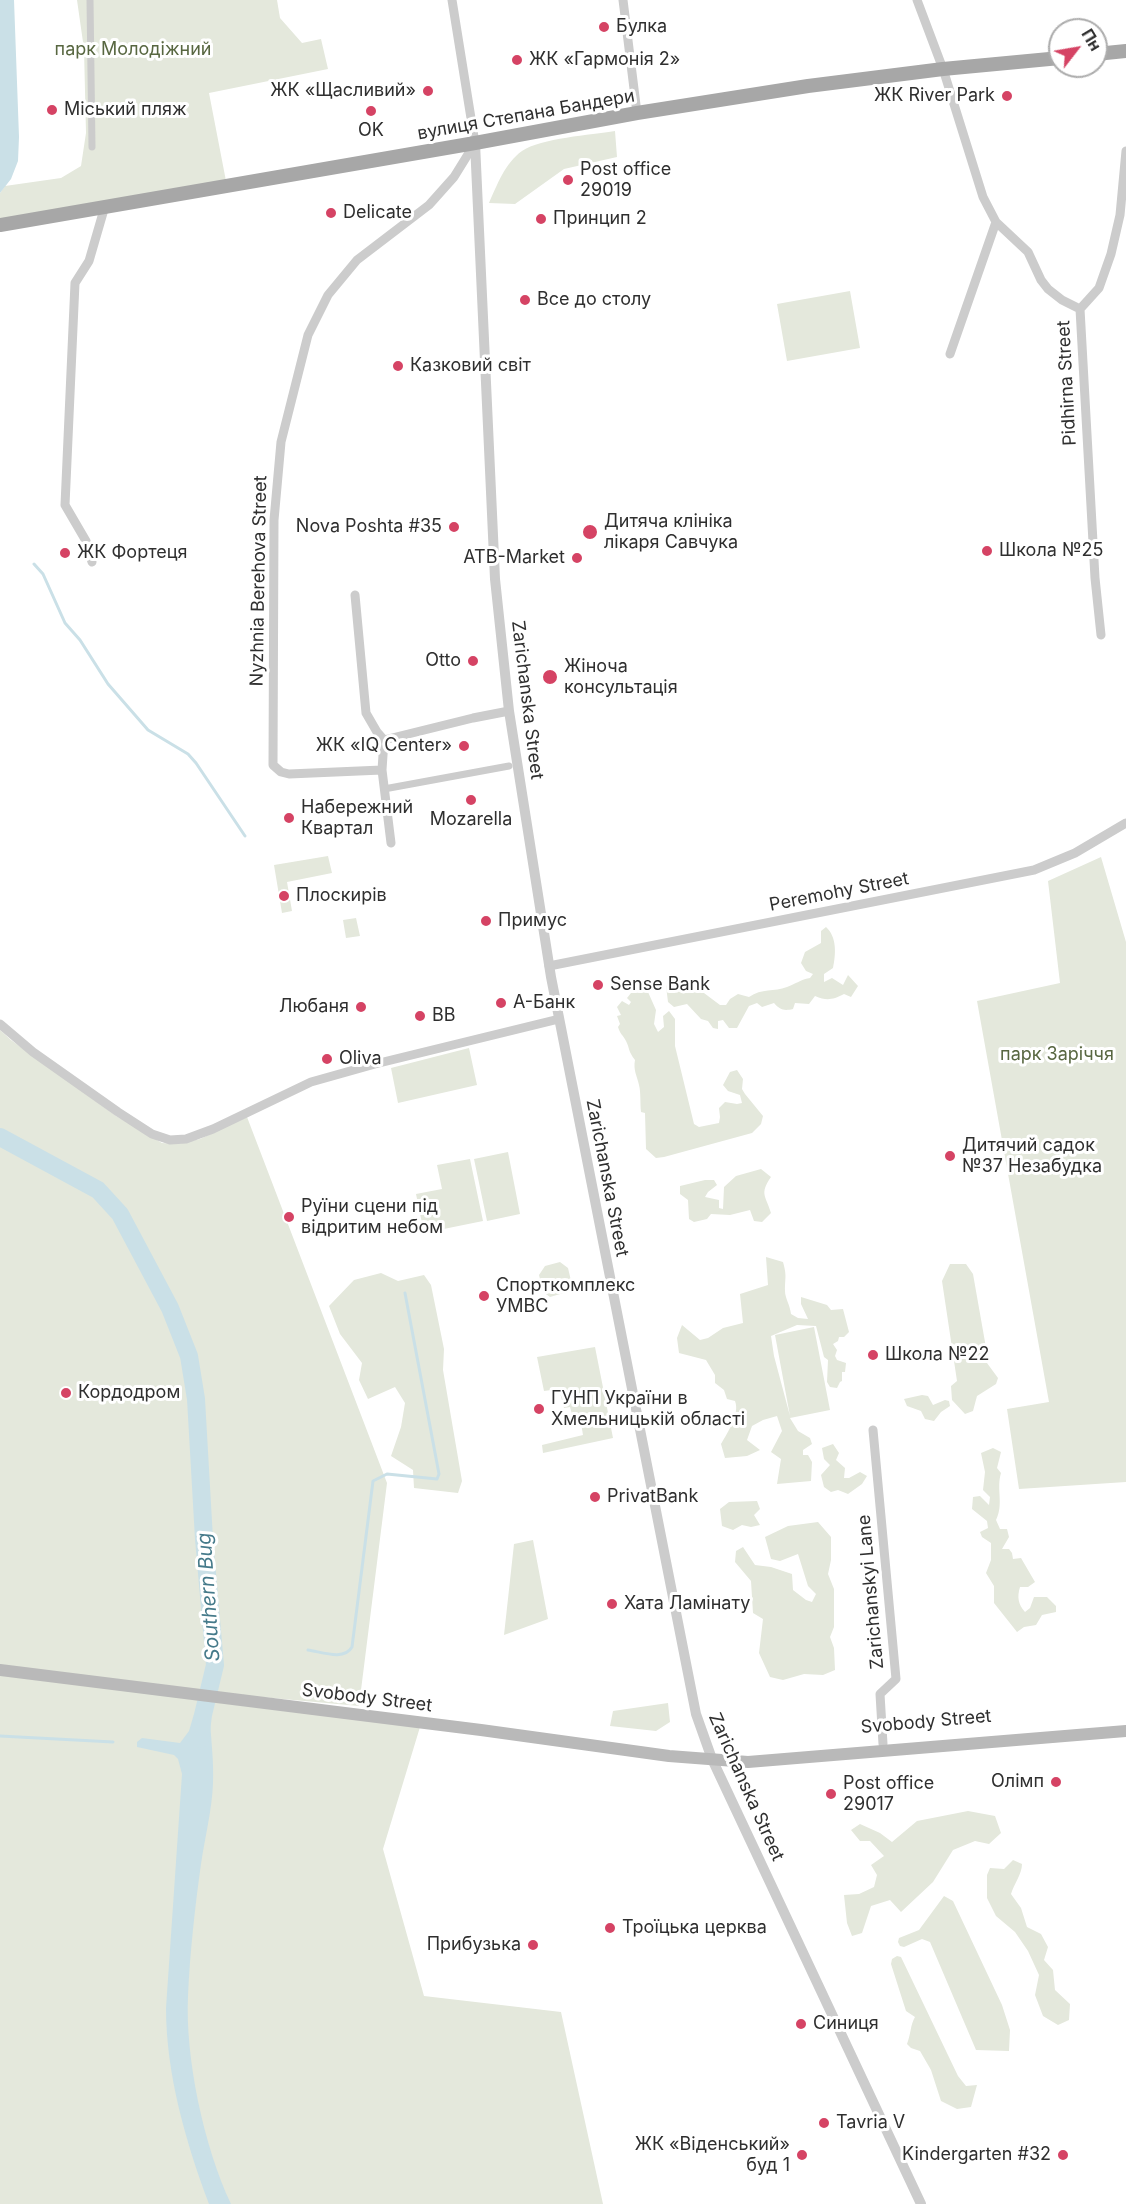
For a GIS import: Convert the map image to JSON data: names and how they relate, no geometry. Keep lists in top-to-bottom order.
{
  "streets": {
    "main road": ["вулиця Степана Бандери", "Svobody Street"],
    "street": [
      "Pidhirna Street",
      "Nyzhnia Berehova Street",
      "Zarichanska Street",
      "Peremohy Street",
      "Zarichanskyi Lane"
    ]
  },
  "crossings": [
    ["вулиця Степана Бандери", "Pidhirna Street"],
    ["вулиця Степана Бандери", "Nyzhnia Berehova Street"],
    ["вулиця Степана Бандери", "Zarichanska Street"],
    ["Nyzhnia Berehova Street", "Zarichanska Street"],
    ["Zarichanska Street", "Peremohy Street"],
    ["Zarichanska Street", "Svobody Street"],
    ["Zarichanskyi Lane", "Svobody Street"]
  ],
  "water": ["Southern Bug"],
  "parks": ["парк Молодіжний", "парк Заріччя"],
  "places": [
    "Булка",
    "ЖК «Гармонія 2»",
    "ЖК «Щасливий»",
    "ЖК River Park",
    "Міський пляж",
    "OK",
    "Post office 29019",
    "Delicate",
    "Принцип 2",
    "Все до столу",
    "Казковий світ",
    "Nova Poshta #35",
    "Дитяча клініка лікаря Савчука",
    "Школа №25",
    "ЖК Фортеця",
    "ATB-Market",
    "Otto",
    "Жіноча консультація",
    "ЖК «IQ Center»",
    "Mozarella",
    "Набережний Квартал",
    "Плоскирів",
    "Примус",
    "Sense Bank",
    "А-Банк",
    "Любаня",
    "ВВ",
    "Oliva",
    "Дитячий садок №37 Незабудка",
    "Руїни сцени під відритим небом",
    "Спорткомплекс УМВС",
    "Школа №22",
    "Кордодром",
    "ГУНП України в Хмельницькій області",
    "PrivatBank",
    "Хата Ламінату",
    "Олімп",
    "Post office 29017",
    "Троїцька церква",
    "Прибузька",
    "Синиця",
    "Tavria V",
    "ЖК «Віденський» буд 1",
    "Kindergarten #32"
  ],
  "north": "top right"
}
